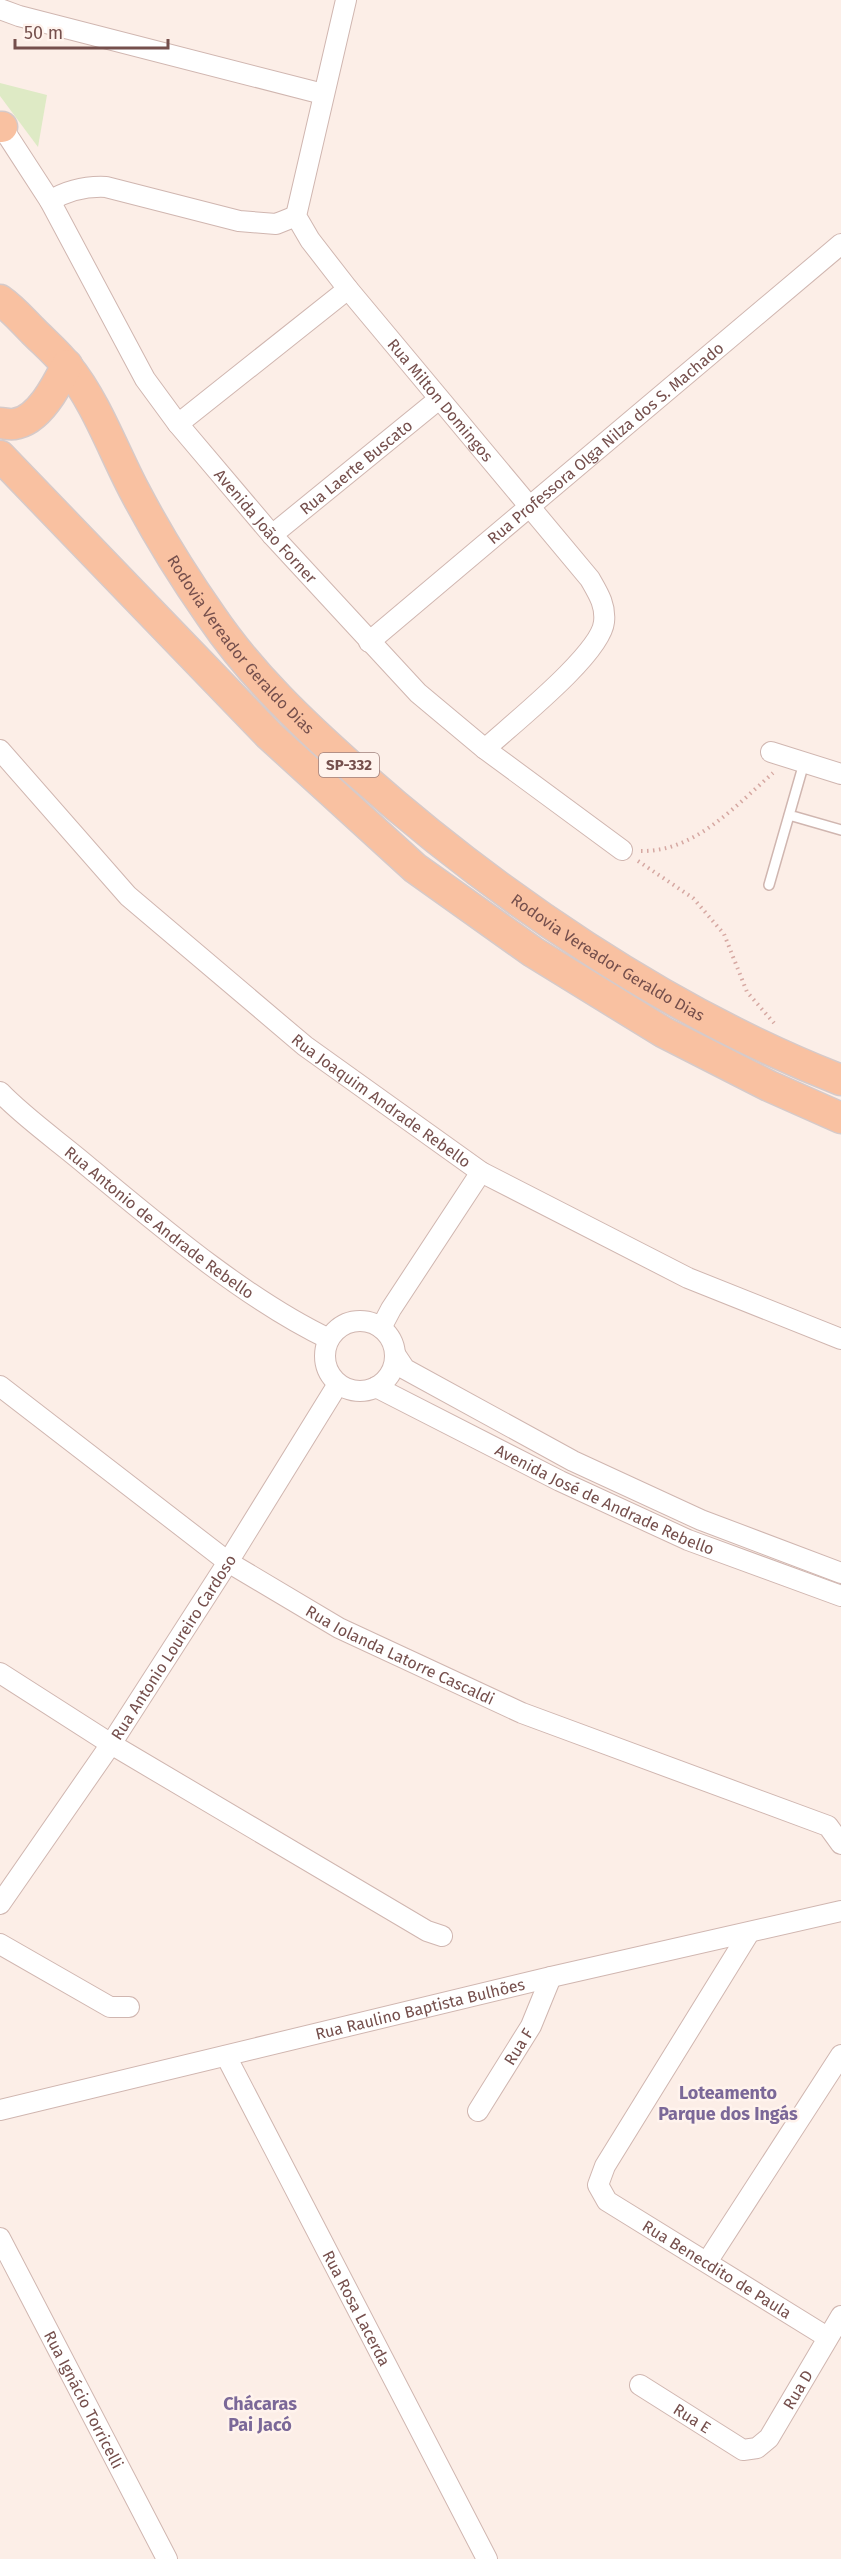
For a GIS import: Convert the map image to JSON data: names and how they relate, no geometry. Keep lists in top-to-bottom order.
{
  "streets": {
    "main road": ["Rodovia Vereador Geraldo Dias", "SP-332"],
    "street": [
      "Rua Milton Domingos",
      "Rua Professora Olga Nilza dos S. Machado",
      "Rua Laerte Buscato",
      "Avenida João Forner",
      "Rua Joaquim Andrade Rebello",
      "Rua Antonio de Andrade Rebello",
      "Avenida José de Andrade Rebello",
      "Rua Antonio Loureiro Cardoso",
      "Rua Iolanda Latorre Cascaldi",
      "Rua Raulino Baptista Bulhões",
      "Rua F",
      "Rua Benecdito de Paula",
      "Rua Rosa Lacerda",
      "Rua D",
      "Rua Ignácio Torricelli",
      "Rua E"
    ]
  },
  "crossings": [
    ["Rua Milton Domingos", "Rua Professora Olga Nilza dos S. Machado"],
    ["Rua Milton Domingos", "Rua Laerte Buscato"],
    ["Rua Milton Domingos", "Avenida João Forner"],
    ["Rua Professora Olga Nilza dos S. Machado", "Avenida João Forner"],
    ["Rua Laerte Buscato", "Avenida João Forner"],
    ["Rua Antonio de Andrade Rebello", "Avenida José de Andrade Rebello"],
    ["Rua Antonio de Andrade Rebello", "Rua Antonio Loureiro Cardoso"],
    ["Avenida José de Andrade Rebello", "Rua Antonio Loureiro Cardoso"],
    ["Rua Antonio Loureiro Cardoso", "Rua Iolanda Latorre Cascaldi"],
    ["Rua Raulino Baptista Bulhões", "Rua F"],
    ["Rua Raulino Baptista Bulhões", "Rua Benecdito de Paula"],
    ["Rua Raulino Baptista Bulhões", "Rua Rosa Lacerda"],
    ["Rua Benecdito de Paula", "Rua D"],
    ["Rua D", "Rua E"]
  ],
  "districts": ["Loteamento Parque dos Ingás", "Chácaras Pai Jacó"],
  "scale_bar": "50 m"
}
